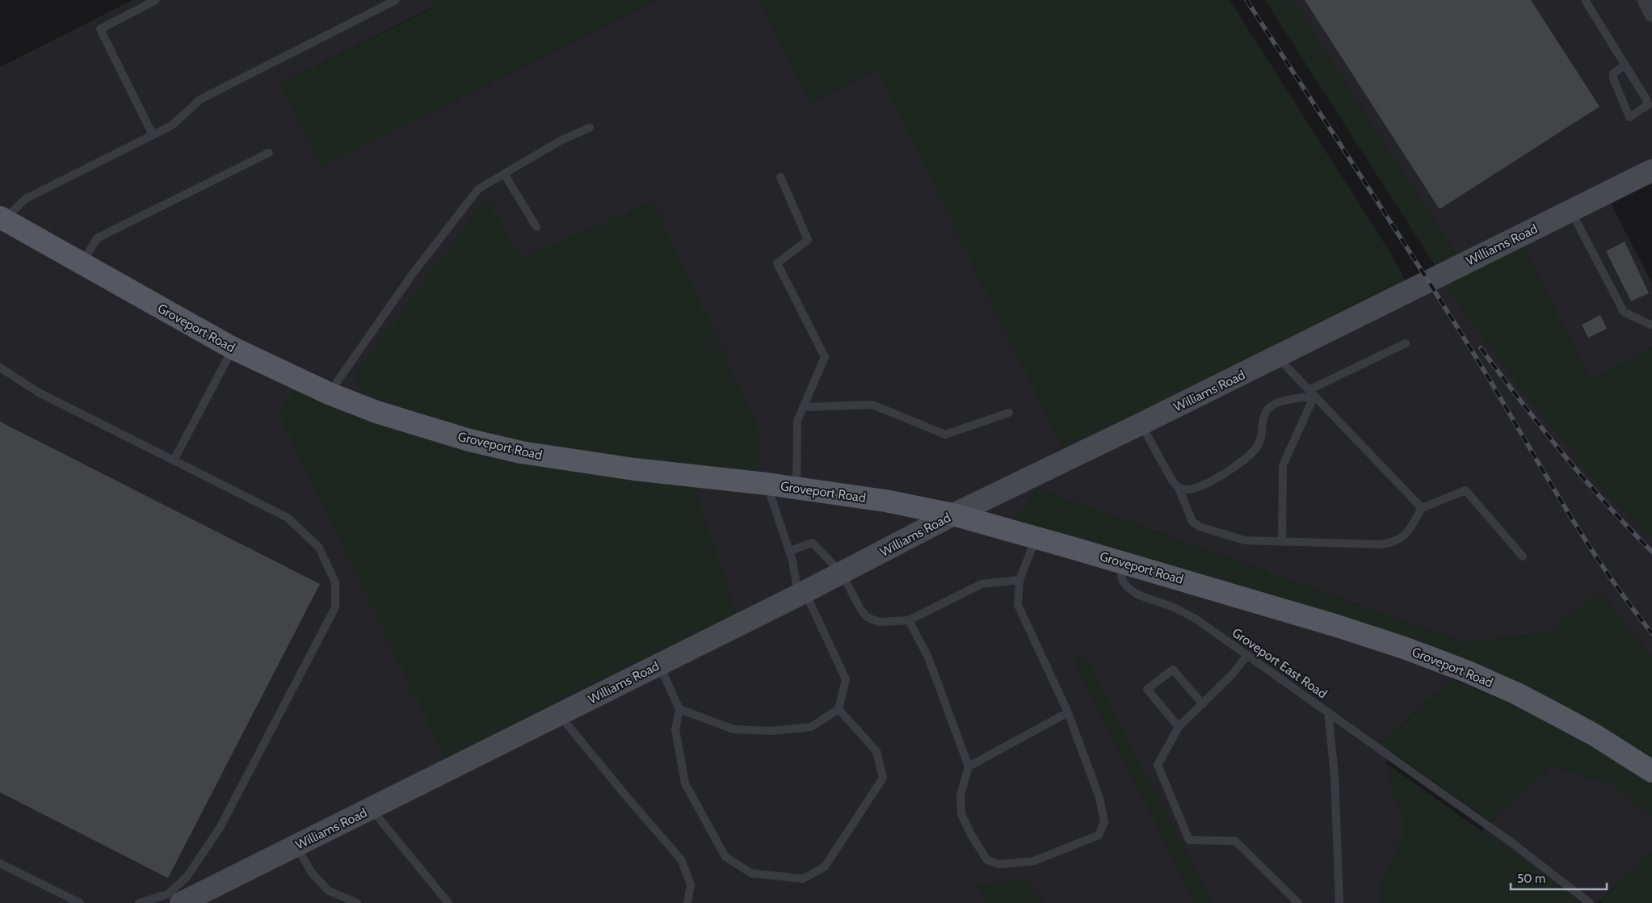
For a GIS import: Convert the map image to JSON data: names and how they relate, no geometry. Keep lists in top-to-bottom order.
{
  "streets": {
    "main road": ["Williams Road", "Groveport Road"],
    "lane": ["Groveport East Road"]
  },
  "crossings": [
    ["Williams Road", "Groveport Road"],
    ["Groveport Road", "Groveport East Road"]
  ],
  "scale_bar": "50 m"
}
